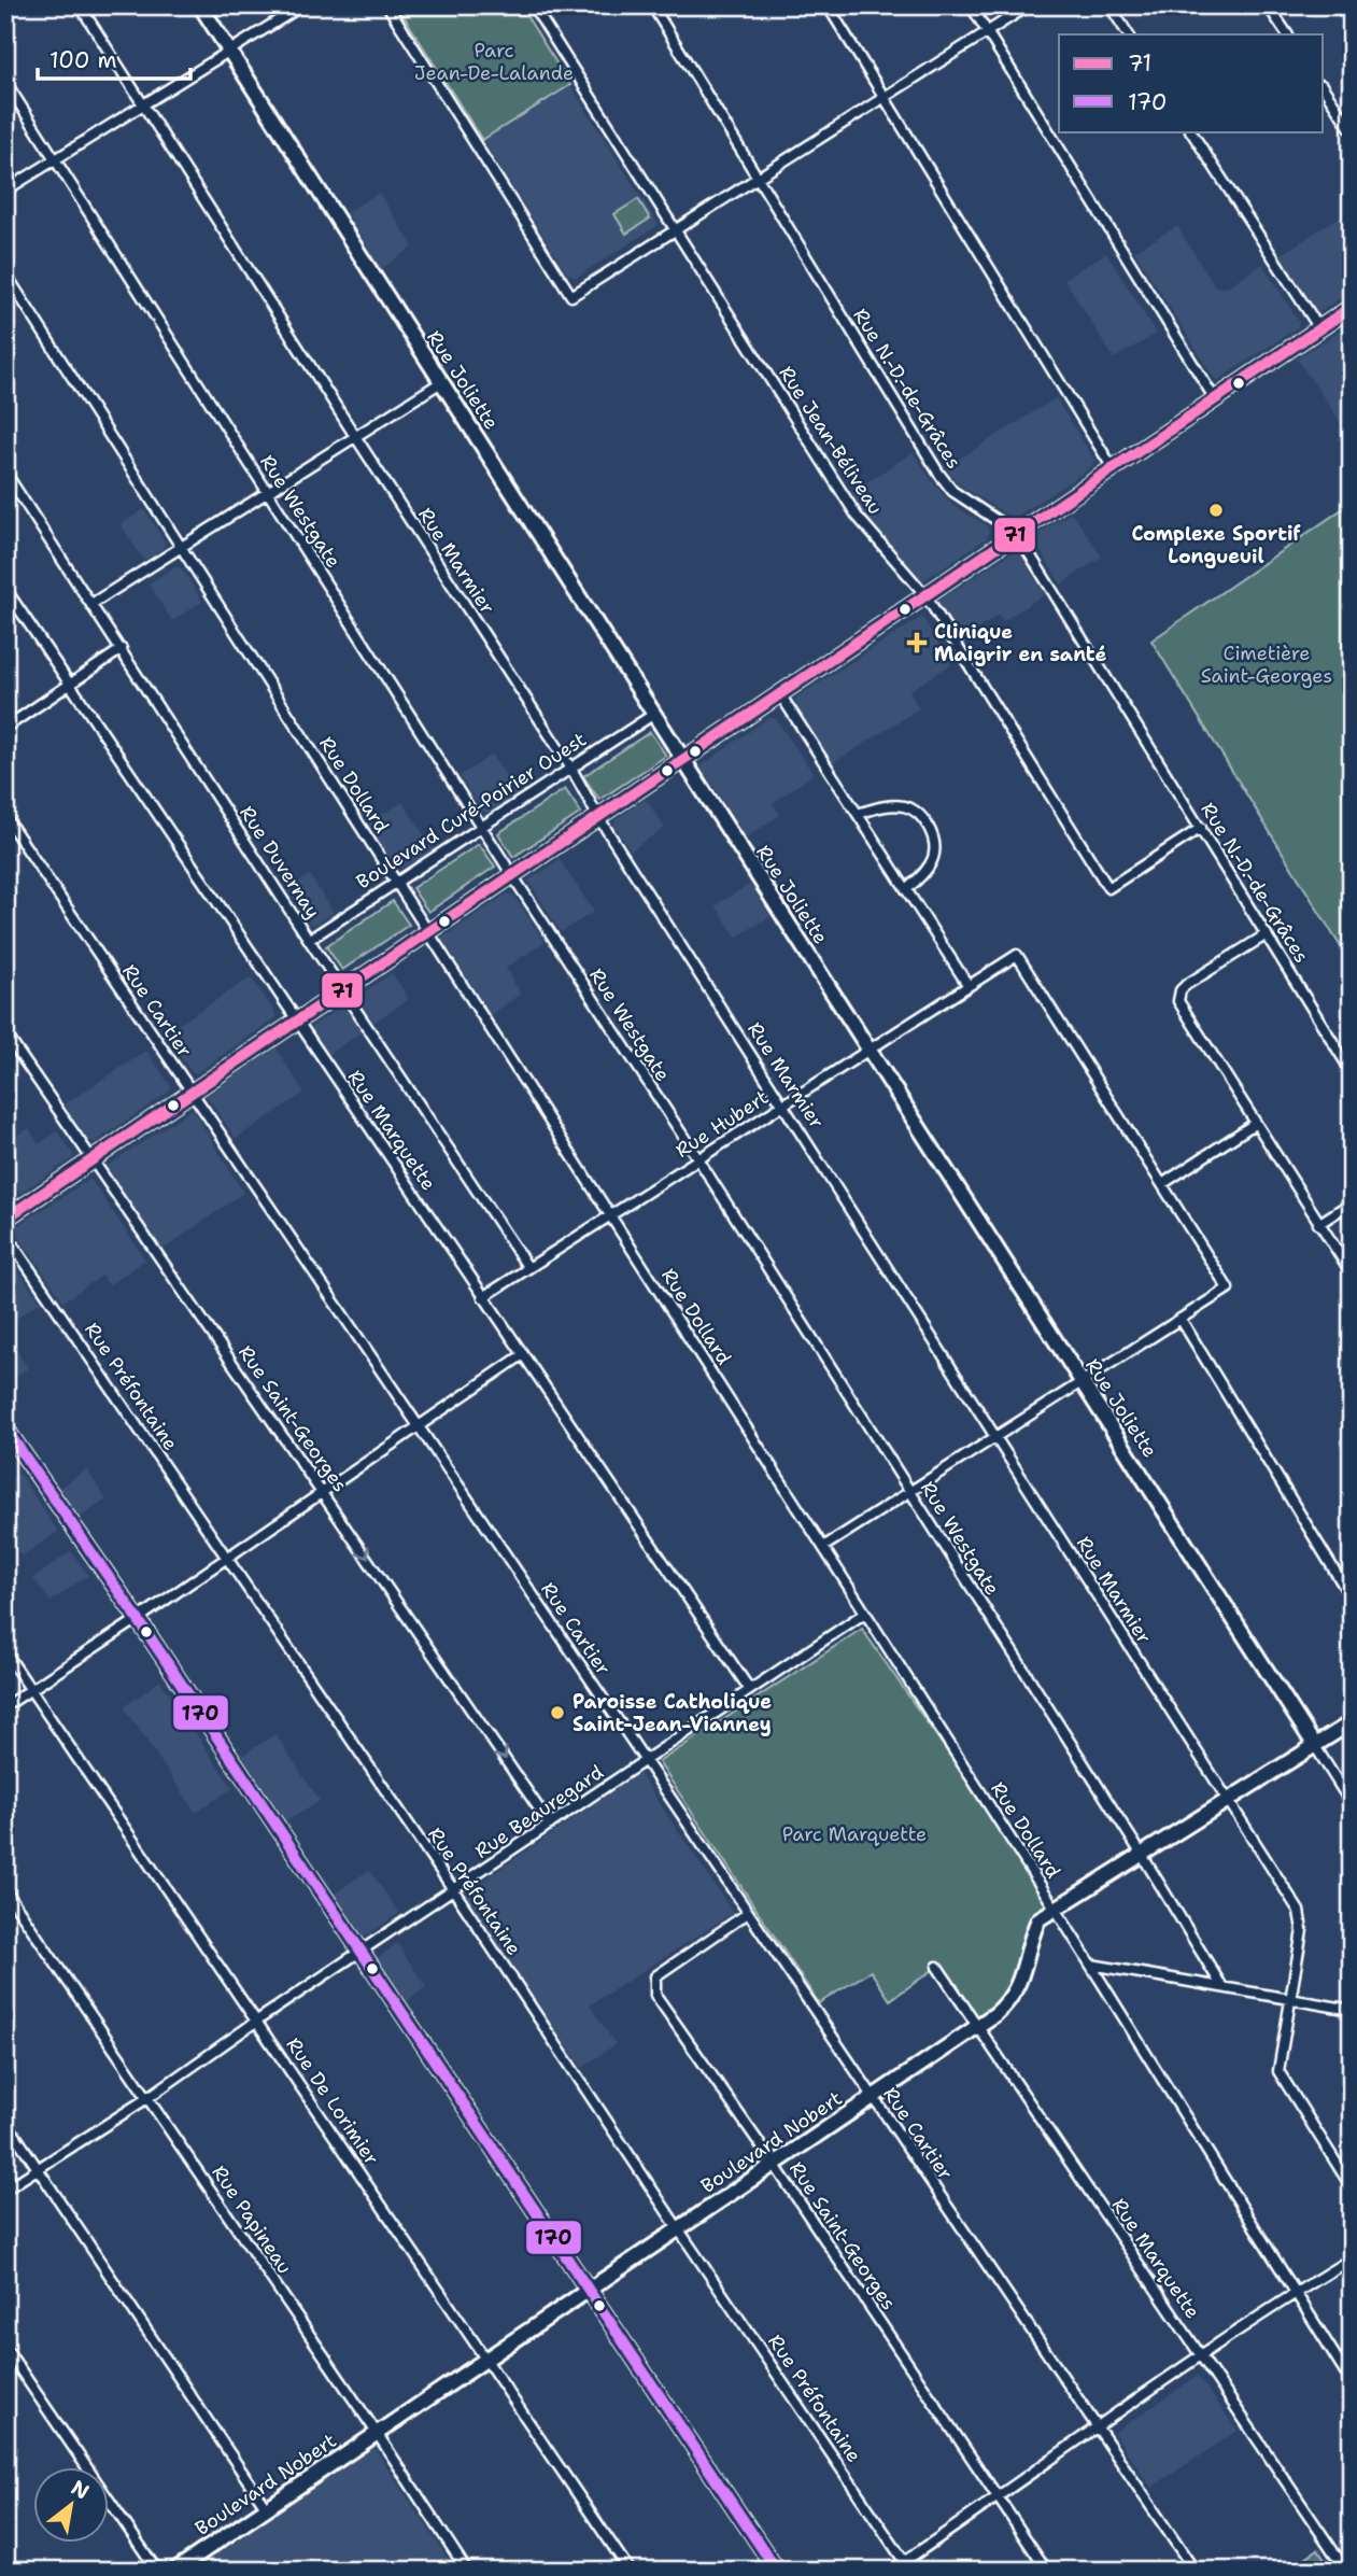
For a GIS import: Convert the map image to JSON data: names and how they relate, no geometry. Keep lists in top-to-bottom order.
{
  "streets": {
    "street": [
      "Rue Joliette",
      "Rue N.-D.-de-Grâces",
      "Rue Jean-Béliveau",
      "Rue Westgate",
      "Rue Marmier",
      "Rue Dollard",
      "Boulevard Curé-Poirier Ouest",
      "Rue Duvernay",
      "Rue Cartier",
      "Rue Hubert",
      "Rue Marquette",
      "Rue Préfontaine",
      "Rue Saint-Georges",
      "Rue Beauregard",
      "Rue De Lorimier",
      "Boulevard Nobert",
      "Rue Papineau"
    ]
  },
  "crossings": [
    ["Rue Joliette", "Boulevard Curé-Poirier Ouest"],
    ["Rue Joliette", "Rue Hubert"],
    ["Rue Joliette", "Boulevard Nobert"],
    ["Rue N.-D.-de-Grâces", "Rue Jean-Béliveau"],
    ["Rue Westgate", "Boulevard Curé-Poirier Ouest"],
    ["Rue Westgate", "Rue Hubert"],
    ["Rue Westgate", "Boulevard Nobert"],
    ["Rue Marmier", "Boulevard Curé-Poirier Ouest"],
    ["Rue Marmier", "Rue Hubert"],
    ["Rue Marmier", "Boulevard Nobert"],
    ["Rue Dollard", "Boulevard Curé-Poirier Ouest"],
    ["Rue Dollard", "Rue Hubert"],
    ["Rue Dollard", "Rue Beauregard"],
    ["Rue Dollard", "Boulevard Nobert"],
    ["Boulevard Curé-Poirier Ouest", "Rue Duvernay"],
    ["Rue Duvernay", "Rue Hubert"],
    ["Rue Cartier", "Rue Saint-Georges"],
    ["Rue Cartier", "Rue Beauregard"],
    ["Rue Cartier", "Boulevard Nobert"],
    ["Rue Hubert", "Rue Marquette"],
    ["Rue Marquette", "Rue Beauregard"],
    ["Rue Marquette", "Boulevard Nobert"],
    ["Rue Préfontaine", "Rue Beauregard"],
    ["Rue Préfontaine", "Boulevard Nobert"],
    ["Rue Saint-Georges", "Rue Beauregard"],
    ["Rue Saint-Georges", "Boulevard Nobert"],
    ["Rue Beauregard", "Rue De Lorimier"],
    ["Rue Beauregard", "Rue Papineau"],
    ["Rue De Lorimier", "Boulevard Nobert"],
    ["Boulevard Nobert", "Rue Papineau"]
  ],
  "parks": ["Parc Jean-De-Lalande", "Cimetière Saint-Georges", "Parc Marquette"],
  "places": {
    "other": ["Complexe Sportif Longueuil", "Paroisse Catholique Saint-Jean-Vianney"],
    "health": ["Clinique Maigrir en santé"]
  },
  "lines": ["transit line 71", "transit line 170"],
  "legend": ["71", "170"],
  "scale_bar": "100 m",
  "north": "top right"
}
